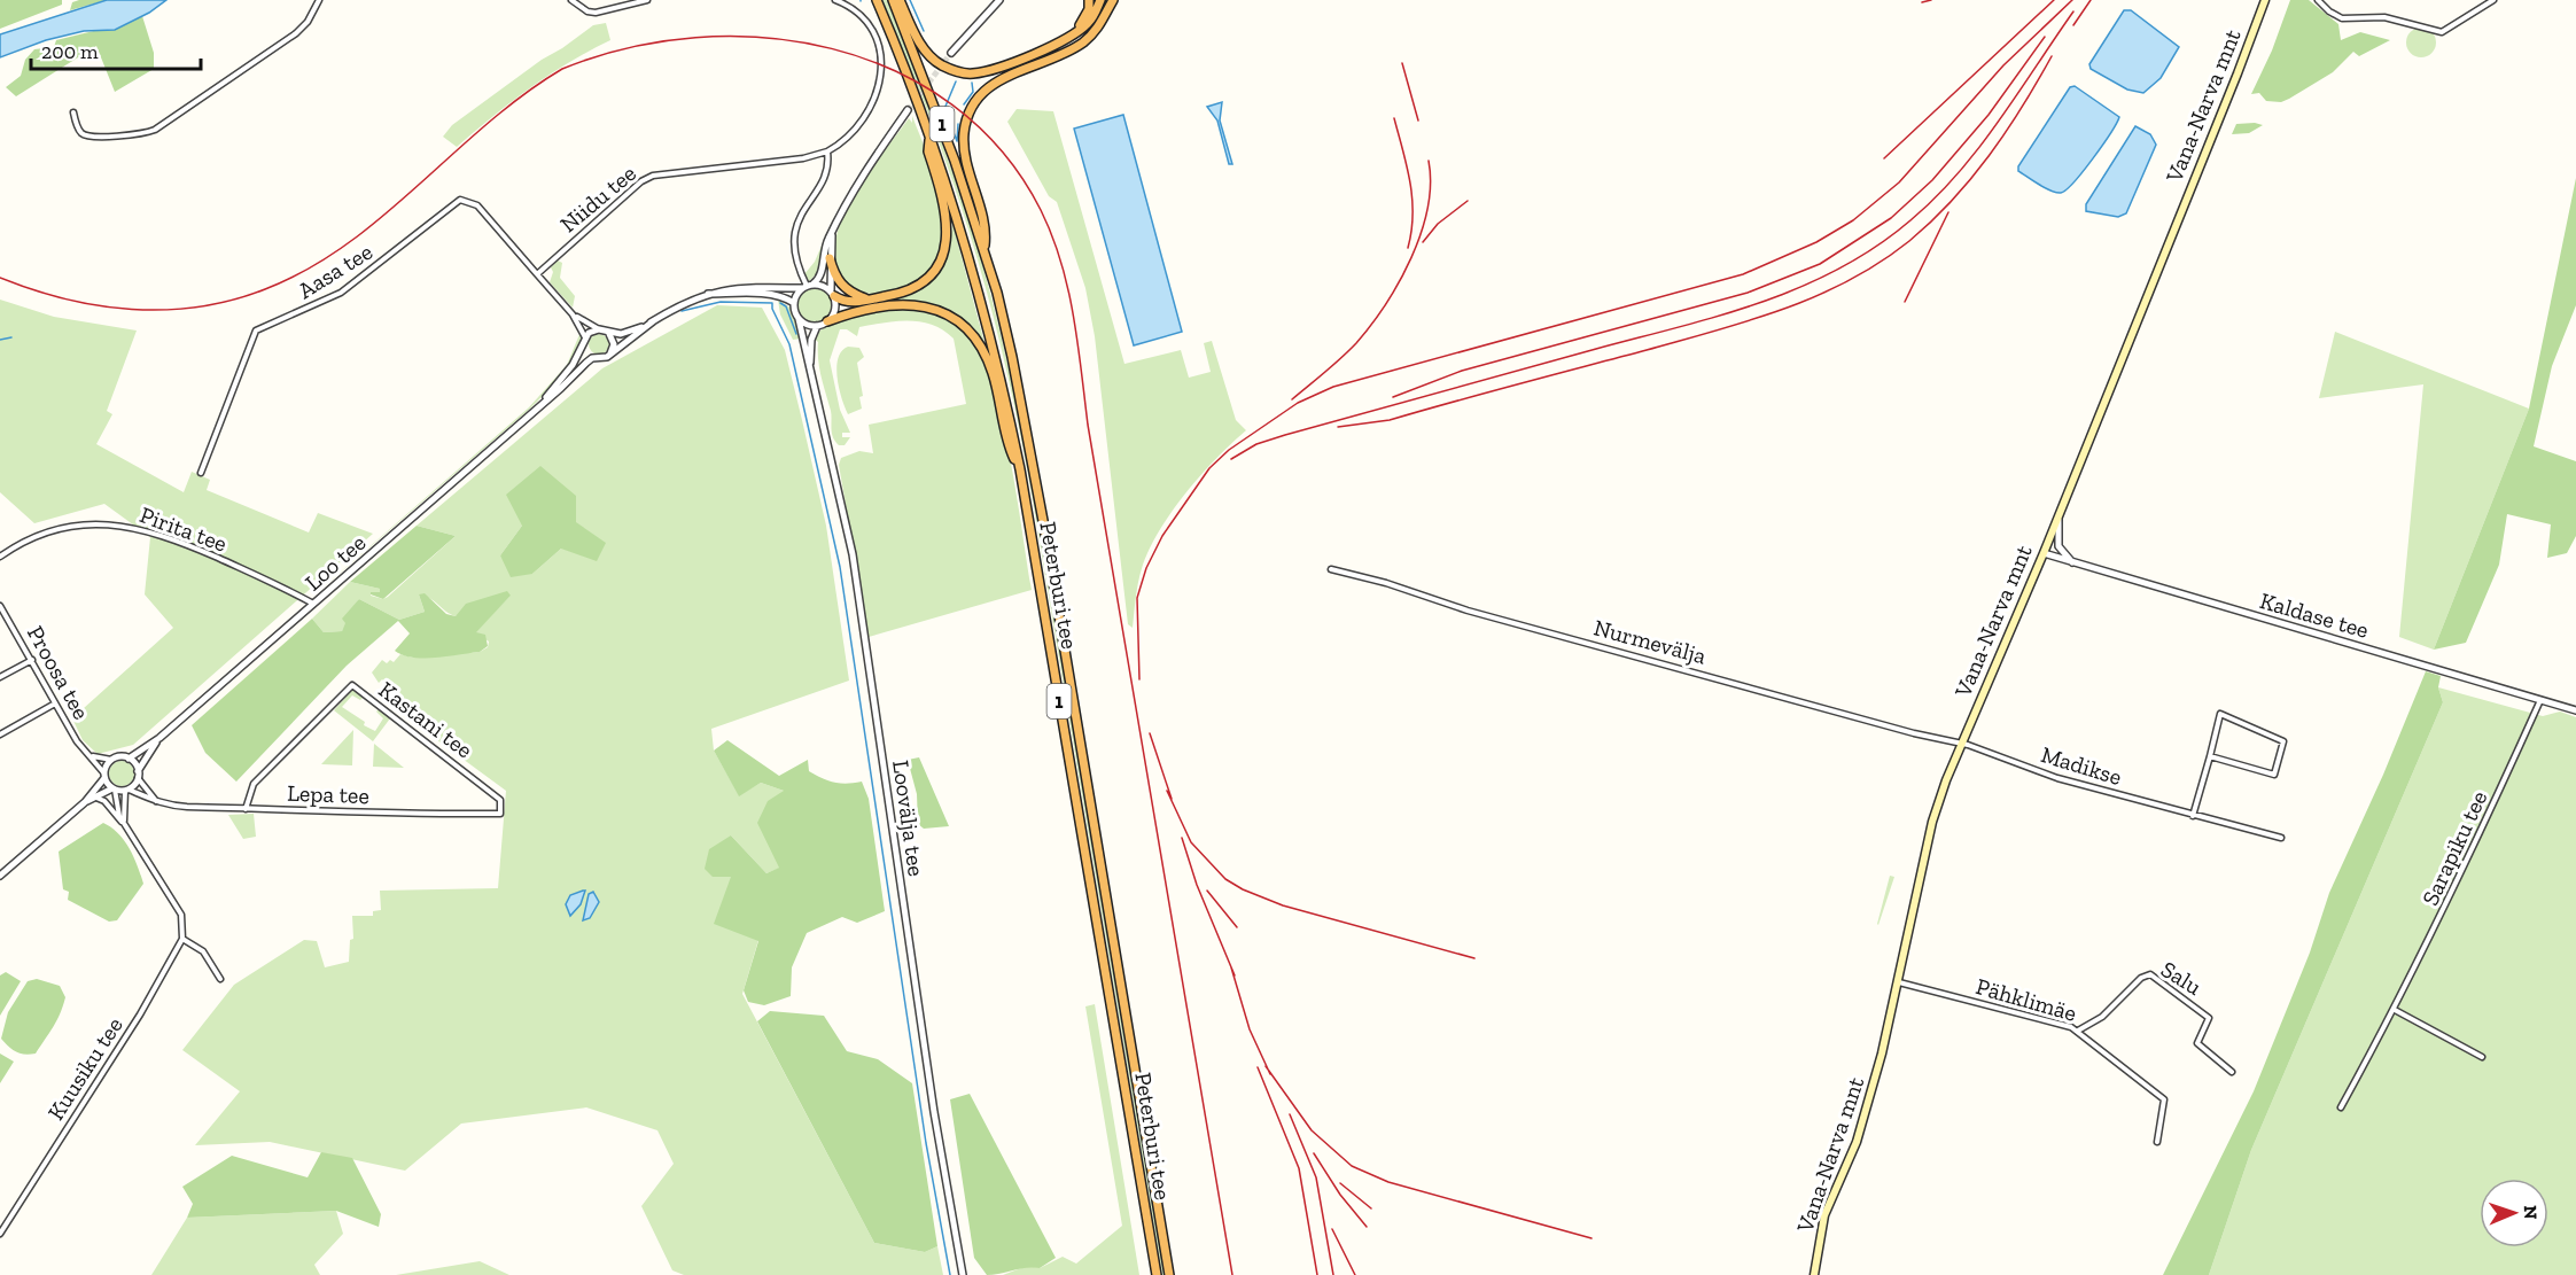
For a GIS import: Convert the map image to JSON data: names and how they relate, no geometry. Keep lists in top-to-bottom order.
{
  "streets": {
    "highway": ["1", "Peterburi tee"],
    "main road": ["Vana-Narva mnt"],
    "street": [
      "Niidu tee",
      "Aasa tee",
      "Pirita tee",
      "Loo tee",
      "Kaldase tee",
      "Nurmevälja",
      "Proosa tee",
      "Kastani tee",
      "Madikse",
      "Lepa tee",
      "Loovälja tee",
      "Sarapiku tee",
      "Salu",
      "Pähklimäe",
      "Kuusiku tee"
    ]
  },
  "crossings": [
    ["Vana-Narva mnt", "Kaldase tee"],
    ["Vana-Narva mnt", "Nurmevälja"],
    ["Vana-Narva mnt", "Madikse"],
    ["Vana-Narva mnt", "Pähklimäe"],
    ["Niidu tee", "Aasa tee"],
    ["Pirita tee", "Loo tee"],
    ["Loo tee", "Proosa tee"],
    ["Loo tee", "Lepa tee"],
    ["Kaldase tee", "Sarapiku tee"],
    ["Nurmevälja", "Madikse"],
    ["Proosa tee", "Lepa tee"],
    ["Kastani tee", "Lepa tee"],
    ["Salu", "Pähklimäe"]
  ],
  "scale_bar": "200 m",
  "north": "right"
}
